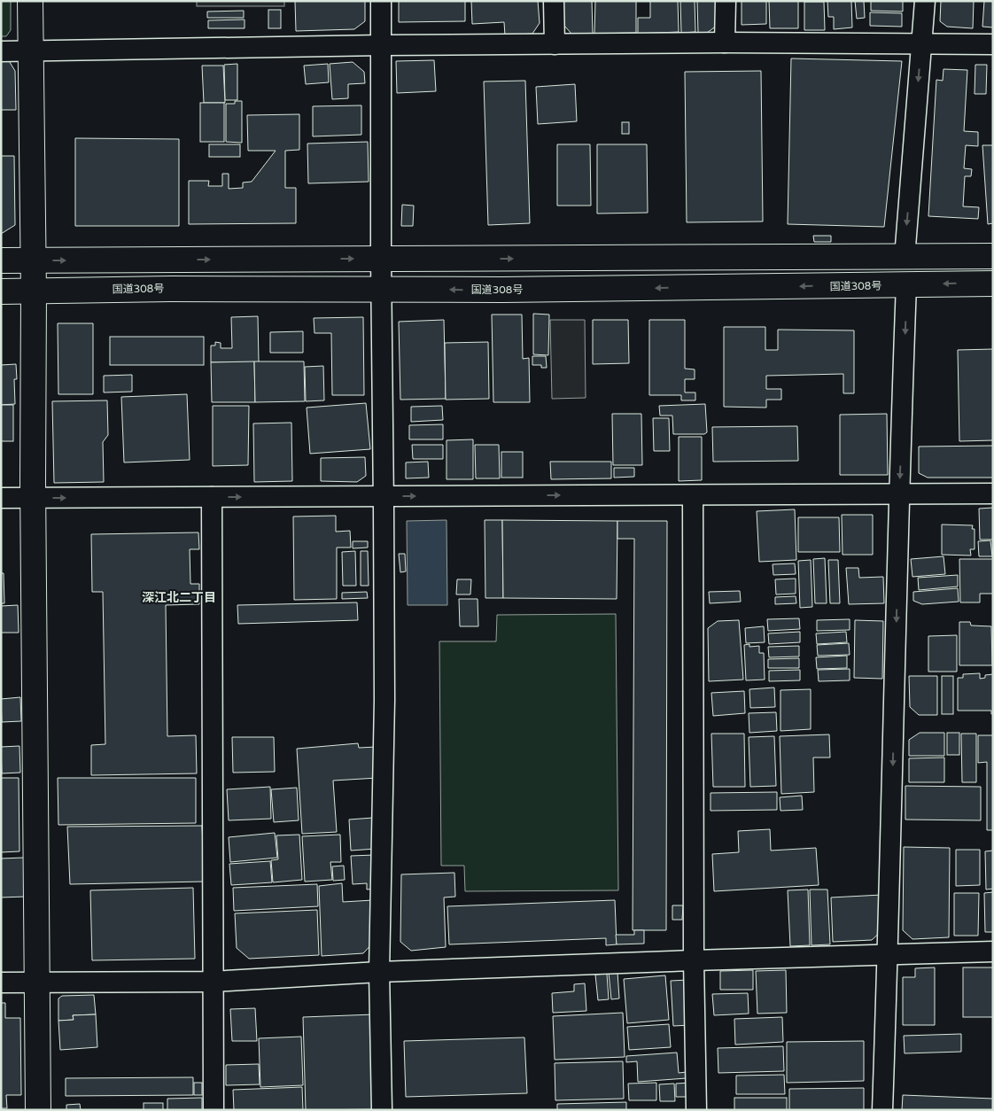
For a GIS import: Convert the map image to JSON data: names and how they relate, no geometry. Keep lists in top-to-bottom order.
{
  "streets": {
    "main road": ["国道308号"]
  },
  "districts": ["深江北二丁目"]
}
